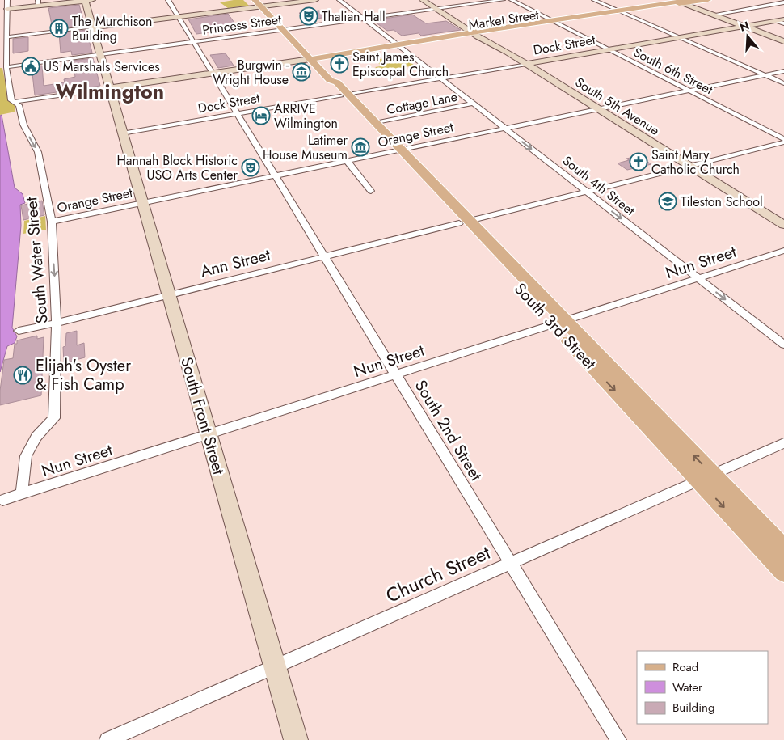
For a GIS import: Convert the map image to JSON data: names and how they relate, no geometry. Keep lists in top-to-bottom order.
{
  "streets": {
    "main road": ["Market Street", "South 3rd Street"],
    "street": [
      "Princess Street",
      "Dock Street",
      "South 6th Street",
      "Cottage Lane",
      "South 5th Avenue",
      "Orange Street",
      "South 4th Street",
      "South Water Street",
      "Nun Street",
      "Ann Street",
      "South Front Street",
      "South 2nd Street",
      "Church Street"
    ]
  },
  "crossings": [
    ["Market Street", "South 6th Street"],
    ["Market Street", "South 5th Avenue"],
    ["Market Street", "South 4th Street"],
    ["Market Street", "South Water Street"],
    ["Market Street", "South 3rd Street"],
    ["Market Street", "South Front Street"],
    ["Market Street", "South 2nd Street"],
    ["Princess Street", "South 5th Avenue"],
    ["Princess Street", "South 4th Street"],
    ["Princess Street", "South Water Street"],
    ["Princess Street", "South 3rd Street"],
    ["Princess Street", "South Front Street"],
    ["Princess Street", "South 2nd Street"],
    ["Dock Street", "South 6th Street"],
    ["Dock Street", "South 5th Avenue"],
    ["Dock Street", "South 4th Street"],
    ["Dock Street", "South 3rd Street"],
    ["Dock Street", "South Front Street"],
    ["Dock Street", "South 2nd Street"],
    ["South 6th Street", "Orange Street"],
    ["South 6th Street", "Ann Street"],
    ["Cottage Lane", "South 4th Street"],
    ["Cottage Lane", "South 3rd Street"],
    ["South 5th Avenue", "Orange Street"],
    ["South 5th Avenue", "Ann Street"],
    ["Orange Street", "South 4th Street"],
    ["Orange Street", "South Water Street"],
    ["Orange Street", "South 3rd Street"],
    ["Orange Street", "South Front Street"],
    ["Orange Street", "South 2nd Street"],
    ["South 4th Street", "Nun Street"],
    ["South 4th Street", "Ann Street"],
    ["South Water Street", "Nun Street"],
    ["South Water Street", "Ann Street"],
    ["Nun Street", "South 3rd Street"],
    ["Nun Street", "South Front Street"],
    ["Nun Street", "South 2nd Street"],
    ["Ann Street", "South 3rd Street"],
    ["Ann Street", "South Front Street"],
    ["Ann Street", "South 2nd Street"],
    ["South 3rd Street", "Church Street"],
    ["South Front Street", "Church Street"],
    ["South 2nd Street", "Church Street"]
  ],
  "one_way": ["South 4th Street", "South Water Street"],
  "districts": ["Wilmington"],
  "places": {
    "theatre": ["Thalian Hall", "Hannah Block Historic USO Arts Center"],
    "building": ["The Murchison Building"],
    "church": ["Saint James Episcopal Church", "Saint Mary Catholic Church"],
    "public building": ["US Marshals Services"],
    "museum": ["Burgwin - Wright House", "Latimer House Museum"],
    "hotel": ["ARRIVE Wilmington"],
    "school or university": ["Tileston School"],
    "restaurant": ["Elijah's Oyster & Fish Camp"]
  },
  "legend": ["Road", "Water", "Building"],
  "north": "top"
}
